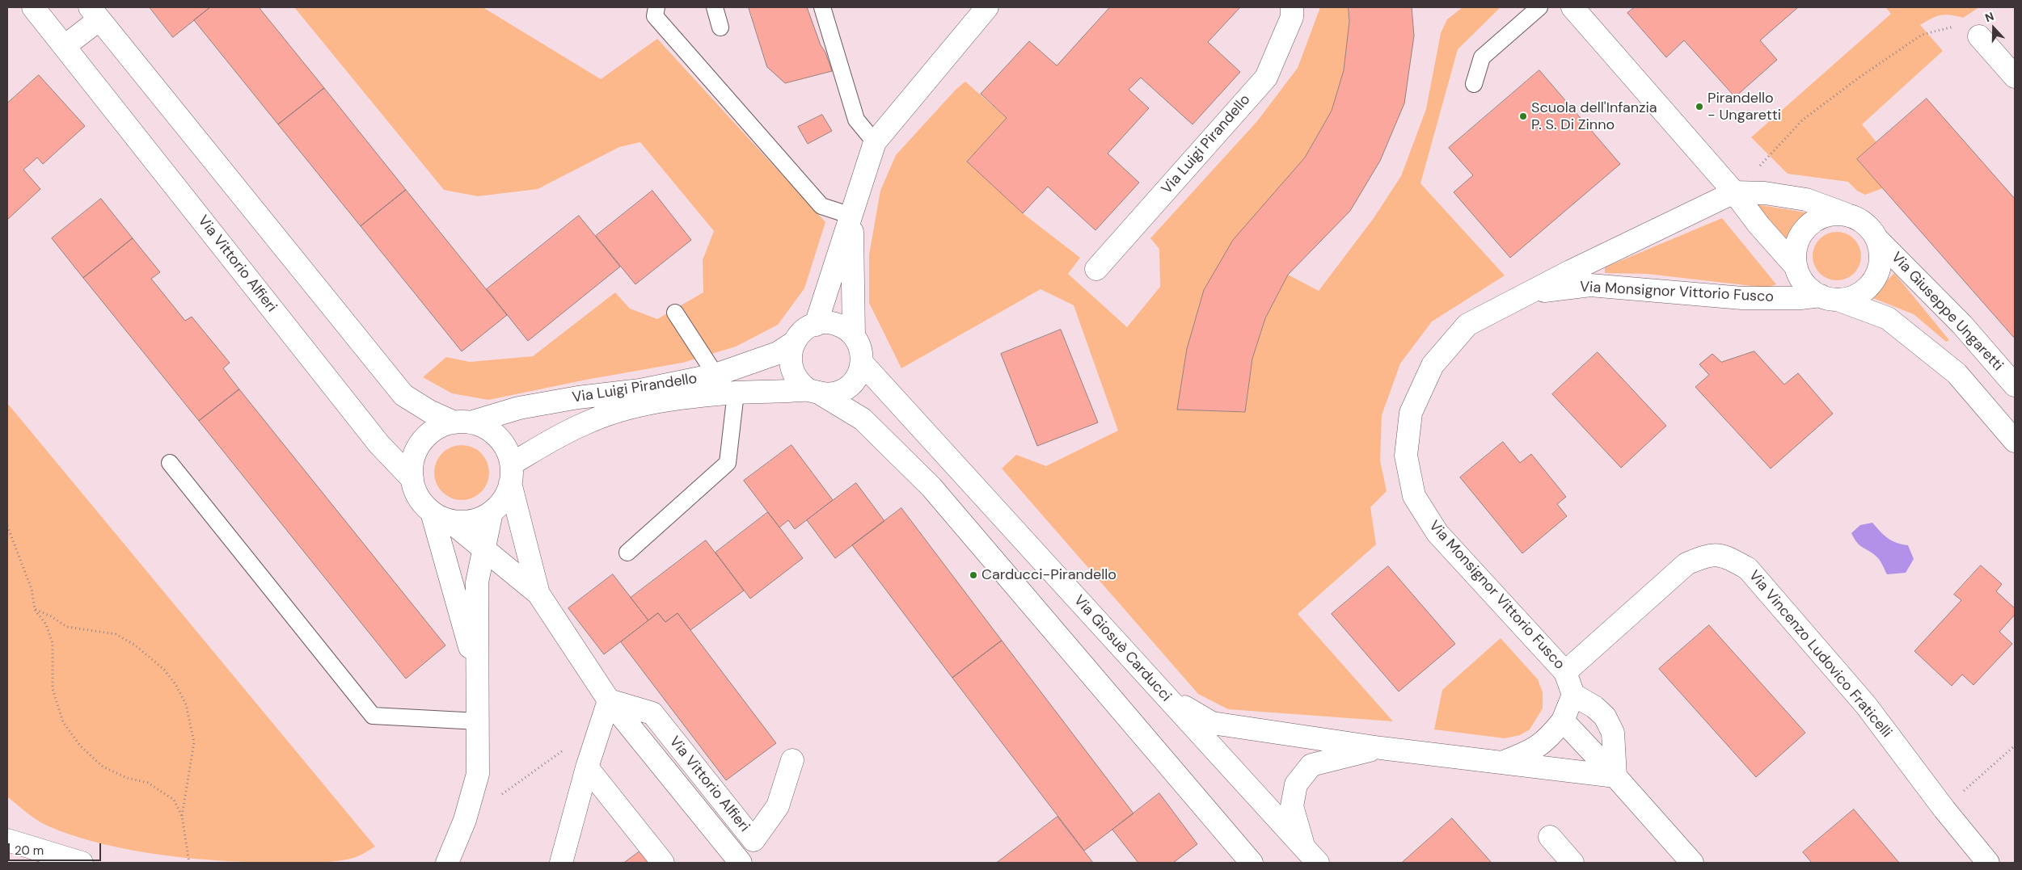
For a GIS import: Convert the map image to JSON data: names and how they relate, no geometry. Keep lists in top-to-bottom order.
{
  "streets": {
    "street": [
      "Via Luigi Pirandello",
      "Via Vittorio Alfieri",
      "Via Monsignor Vittorio Fusco",
      "Via Giuseppe Ungaretti",
      "Via Giosuè Carducci",
      "Via Vincenzo Ludovico Fraticelli"
    ]
  },
  "crossings": [
    ["Via Luigi Pirandello", "Via Vittorio Alfieri"],
    ["Via Luigi Pirandello", "Via Giosuè Carducci"],
    ["Via Monsignor Vittorio Fusco", "Via Giuseppe Ungaretti"],
    ["Via Monsignor Vittorio Fusco", "Via Vincenzo Ludovico Fraticelli"]
  ],
  "places": ["Pirandello - Ungaretti", "Scuola dell'Infanzia P. S. Di Zinno", "Carducci-Pirandello"],
  "scale_bar": "20 m",
  "north": "top"
}
